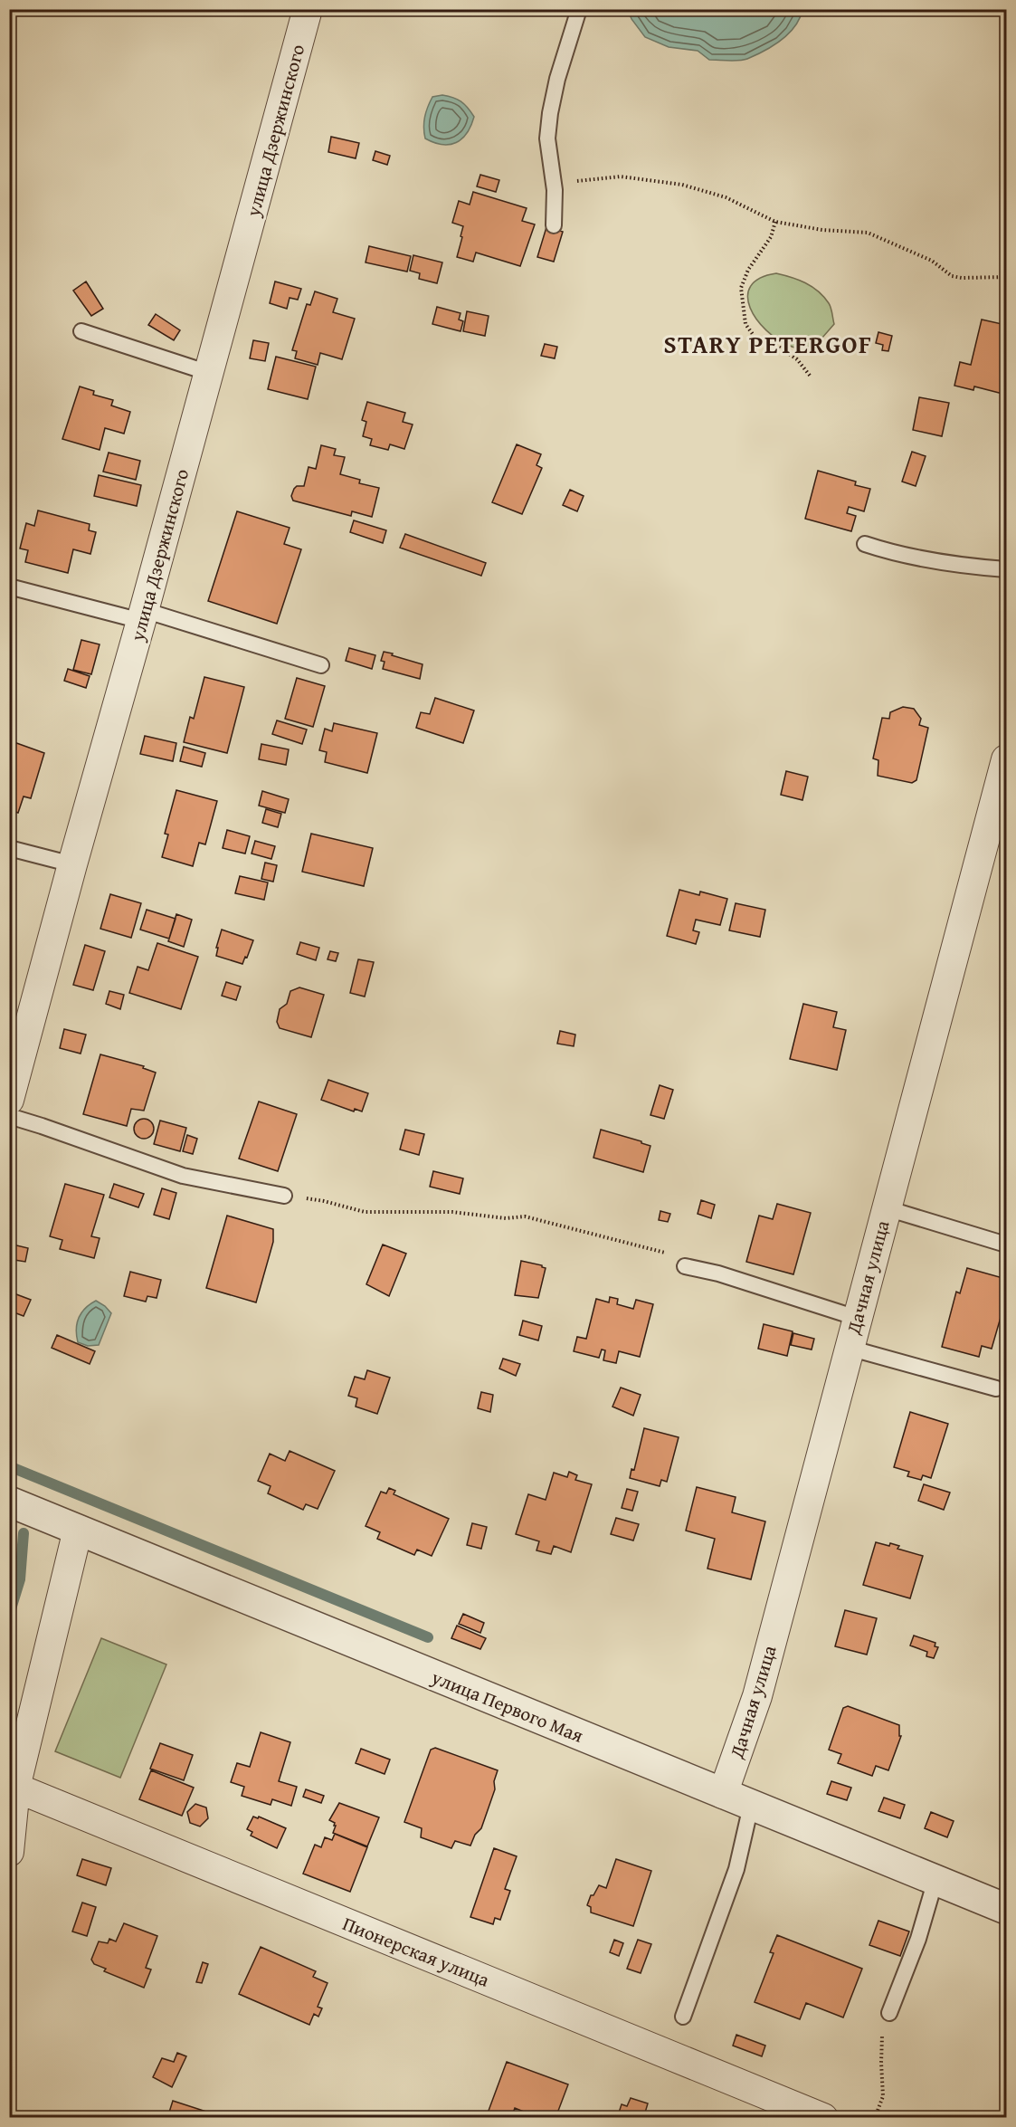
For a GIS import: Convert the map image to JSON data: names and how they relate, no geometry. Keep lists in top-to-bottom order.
{
  "streets": {
    "street": [
      "улица Дзержинского",
      "Дачная улица",
      "улица Первого Мая",
      "Пионерская улица"
    ]
  },
  "crossings": [
    ["Дачная улица", "улица Первого Мая"]
  ],
  "districts": ["STARY PETERGOF"]
}
